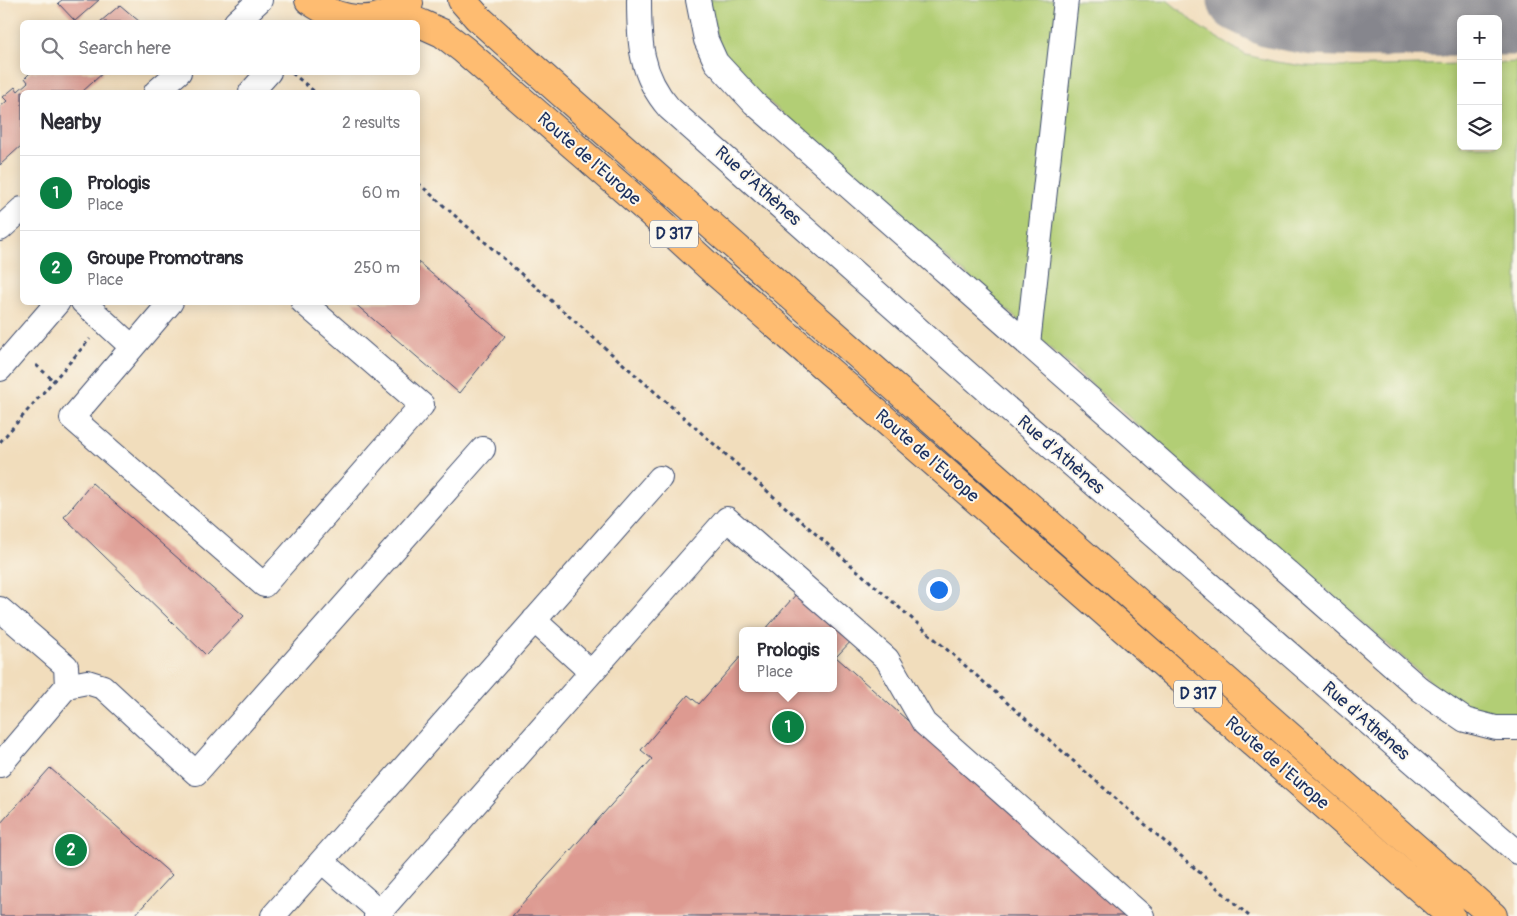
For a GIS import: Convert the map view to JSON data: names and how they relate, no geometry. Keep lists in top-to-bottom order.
{
  "streets": {
    "main road": ["Route de l'Europe", "D 317"],
    "street": ["Rue d'Athènes"]
  },
  "page": {
    "map_buttons": ["+", "−"],
    "search": "Search here",
    "heading": ["Nearby", "2 results"],
    "list": [
      {
        "mark": "1",
        "name": "Prologis",
        "note": "Place",
        "value": "60 m"
      },
      {
        "mark": "2",
        "name": "Groupe Promotrans",
        "note": "Place",
        "value": "250 m"
      }
    ],
    "popup": ["Prologis", "Place"],
    "pins": ["1", "2"]
  }
}
